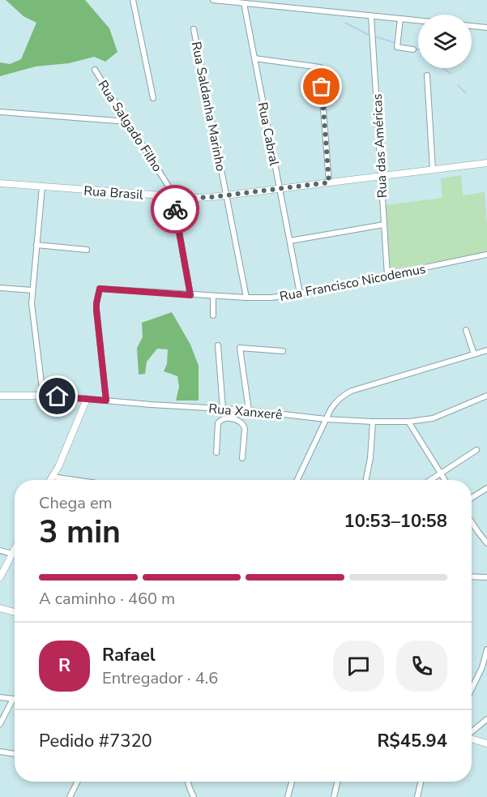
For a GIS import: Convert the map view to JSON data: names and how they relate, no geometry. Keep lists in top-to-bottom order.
{
  "streets": {
    "street": [
      "Rua Saldanha Marinho",
      "Rua Salgado Filho",
      "Rua Cabral",
      "Rua das Américas",
      "Rua Brasil",
      "Rua Francisco Nicodemus",
      "Rua Xanxerê"
    ]
  },
  "crossings": [
    ["Rua Saldanha Marinho", "Rua Brasil"],
    ["Rua Saldanha Marinho", "Rua Francisco Nicodemus"],
    ["Rua Salgado Filho", "Rua Brasil"],
    ["Rua Salgado Filho", "Rua Francisco Nicodemus"],
    ["Rua Cabral", "Rua Brasil"],
    ["Rua Cabral", "Rua Francisco Nicodemus"],
    ["Rua das Américas", "Rua Brasil"],
    ["Rua das Américas", "Rua Francisco Nicodemus"],
    ["Rua Francisco Nicodemus", "Rua Xanxerê"]
  ],
  "page": {
    "heading": ["3 min", "Chega em", "10:53–10:58"],
    "panel": [
      "Rafael",
      "Entregador · 4.6",
      "Pedido #7320",
      "R$45.94"
    ],
    "bar": "A caminho · 460 m",
    "round": "R"
  }
}
